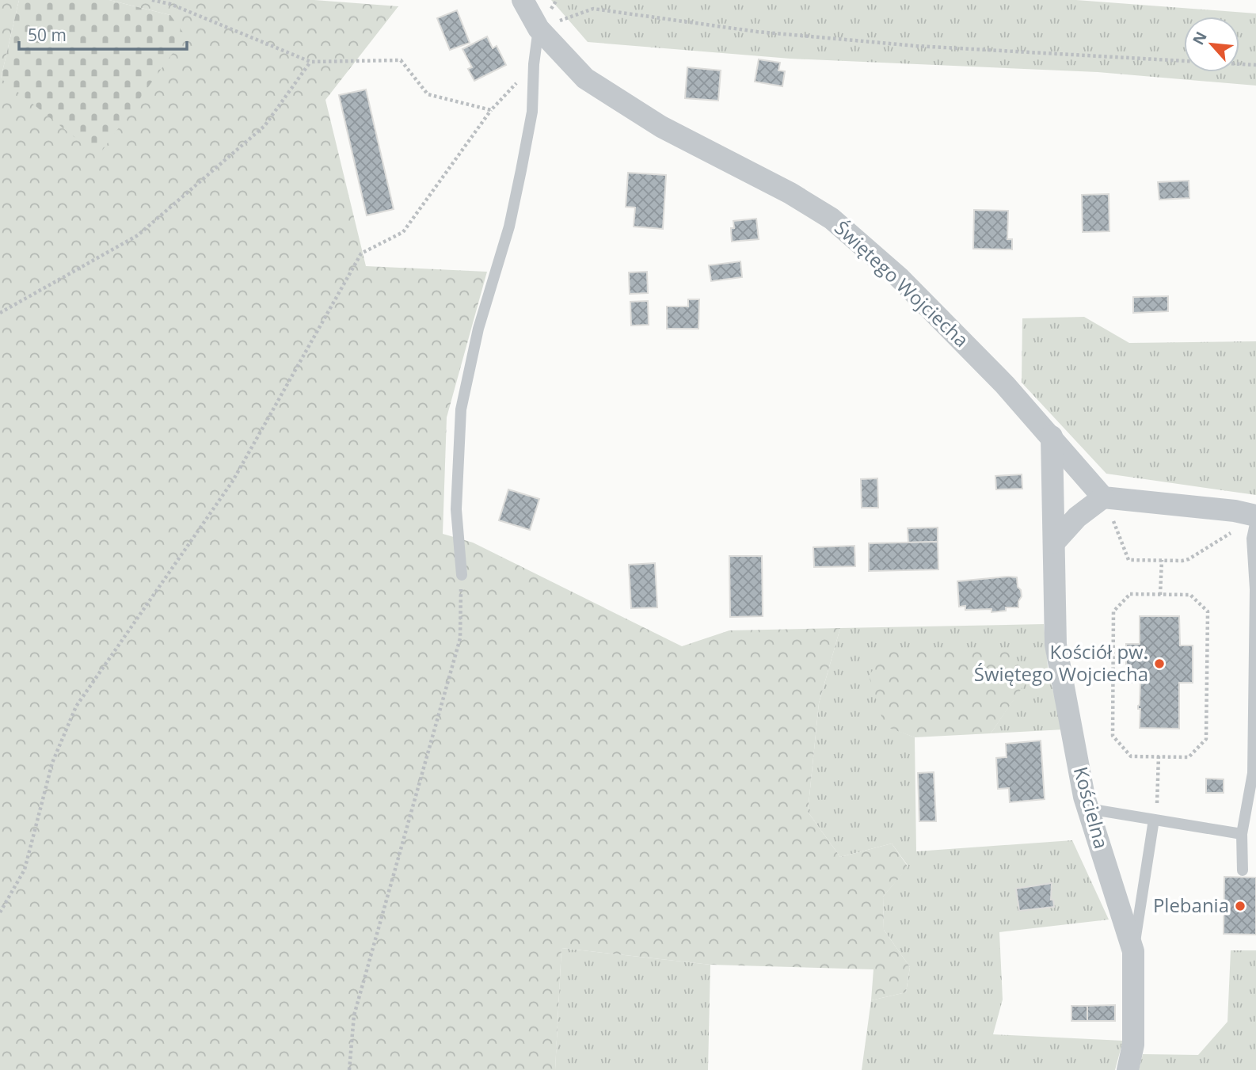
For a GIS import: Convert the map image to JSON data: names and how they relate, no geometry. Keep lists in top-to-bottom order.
{
  "streets": {
    "street": ["Świętego Wojciecha", "Kościelna"]
  },
  "crossings": [
    ["Świętego Wojciecha", "Kościelna"]
  ],
  "places": ["Kościół pw. Świętego Wojciecha", "Plebania"],
  "scale_bar": "50 m",
  "north": "top left"
}
